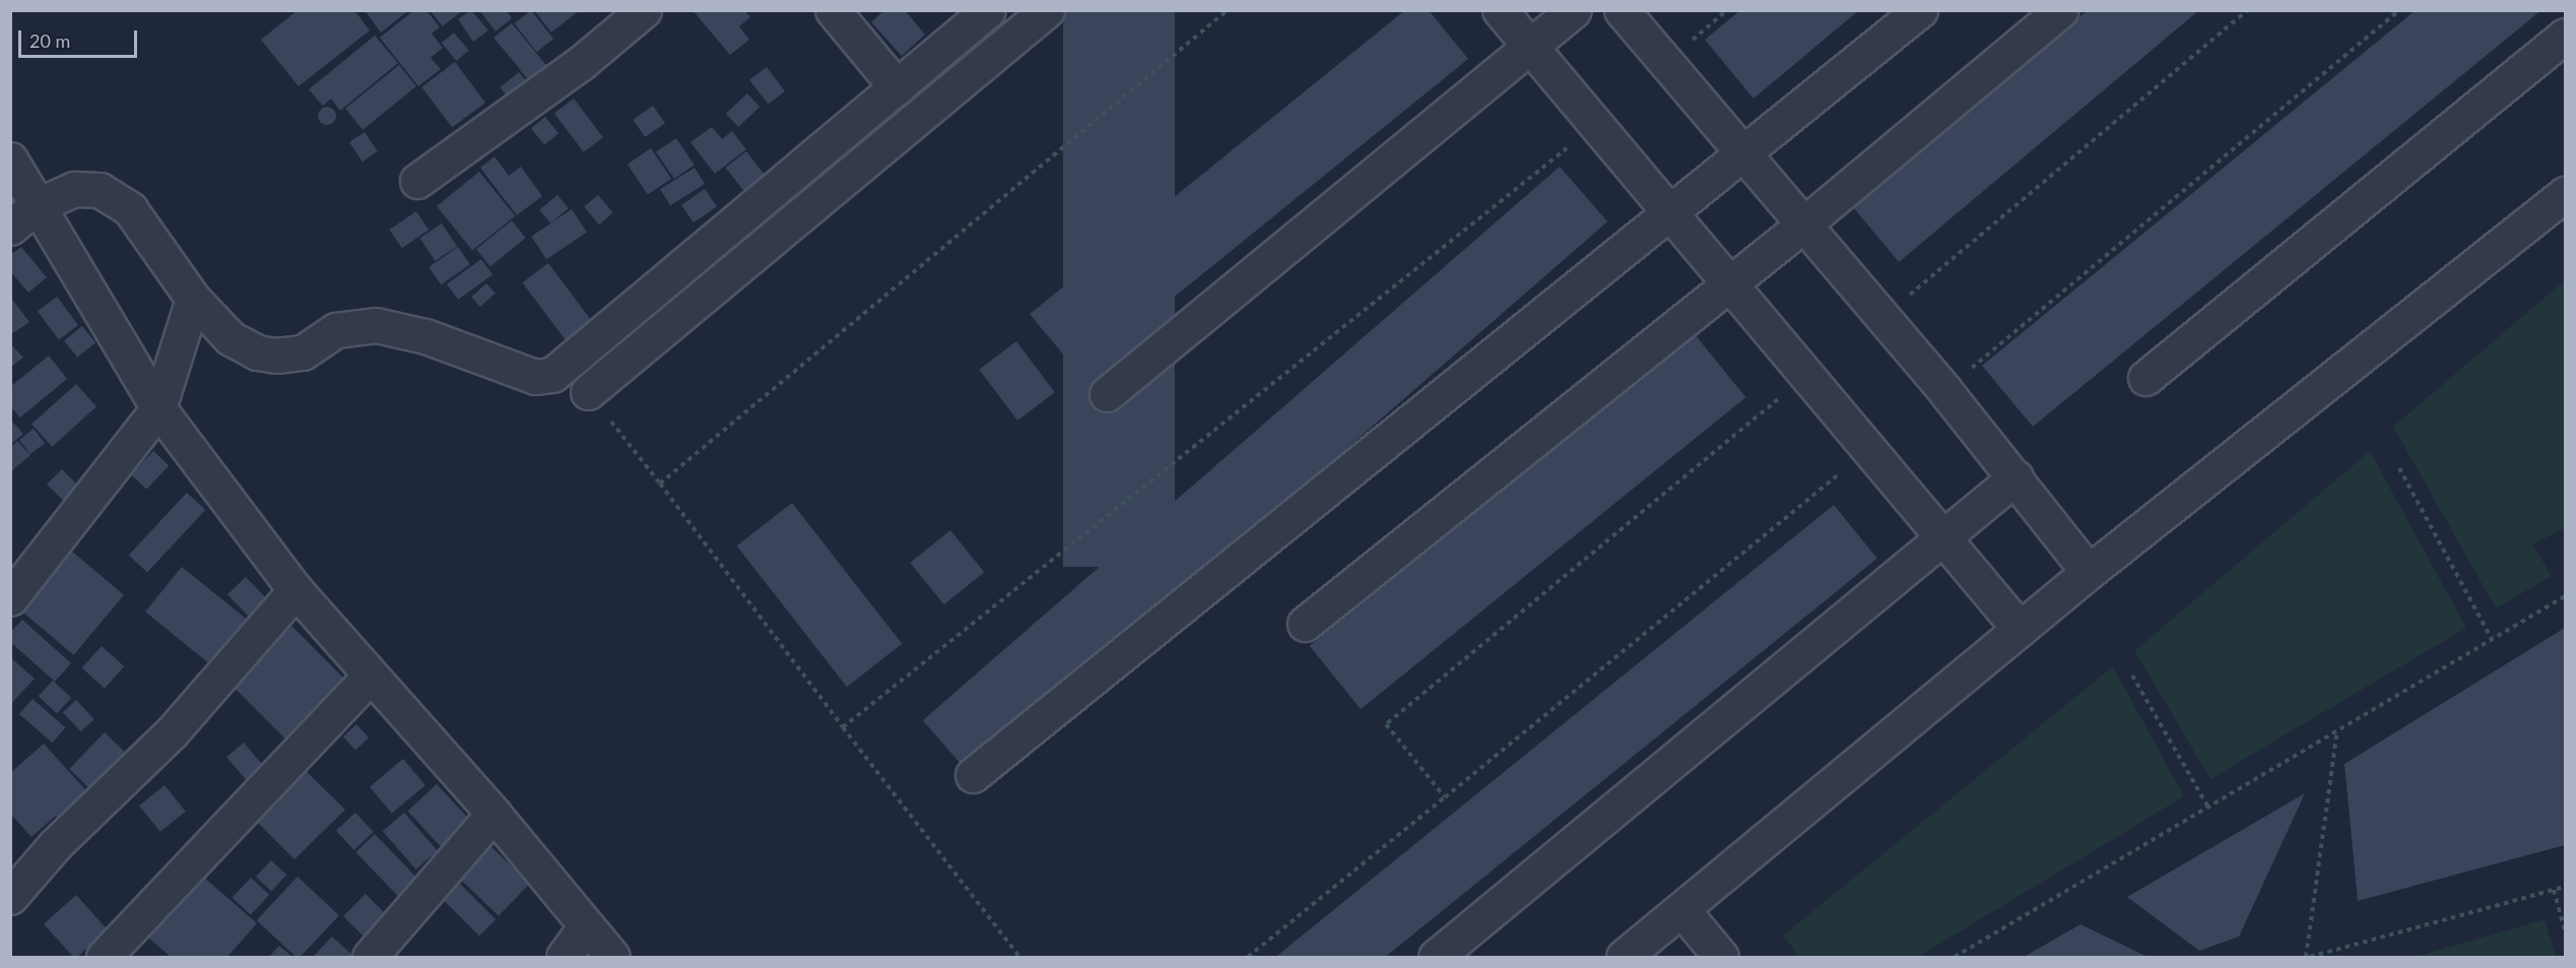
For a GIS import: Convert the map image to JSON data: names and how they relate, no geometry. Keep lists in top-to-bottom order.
{
  "scale_bar": "20 m"
}
